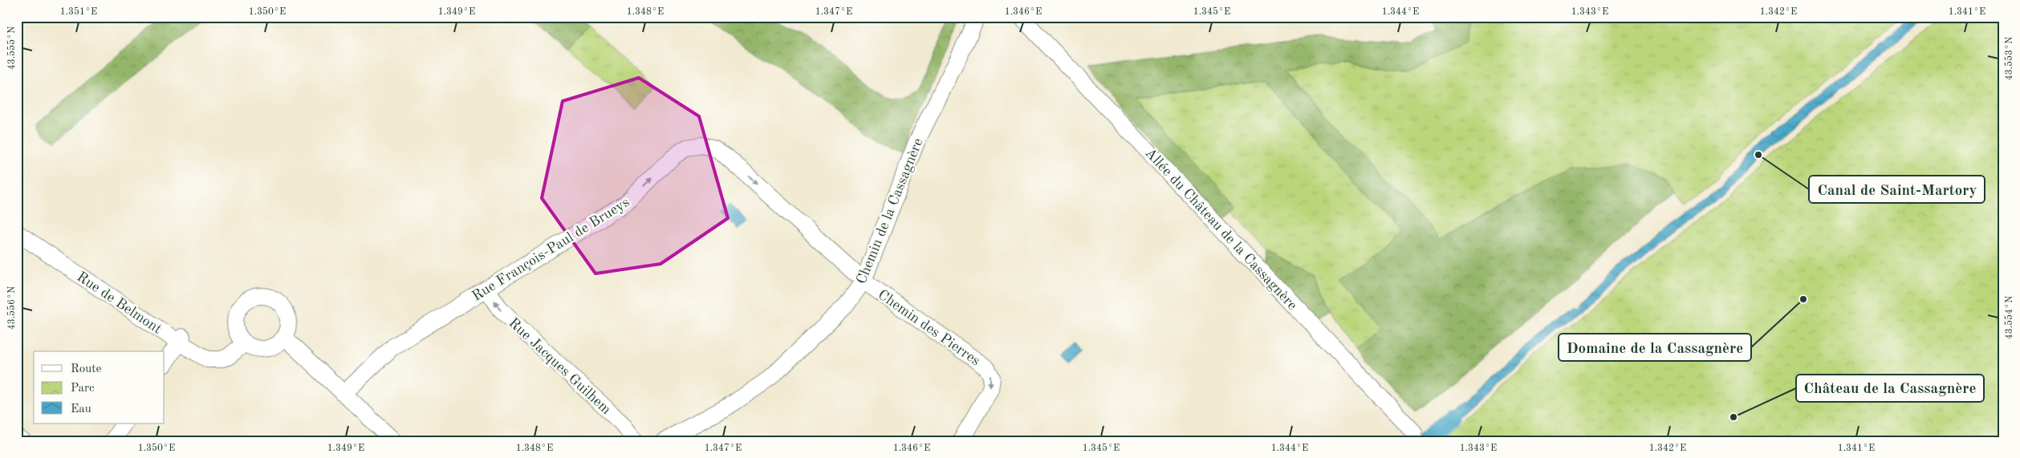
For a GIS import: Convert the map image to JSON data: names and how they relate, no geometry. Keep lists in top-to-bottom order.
{
  "streets": {
    "street": [
      "Chemin de la Cassagnère",
      "Allée du Château de la Cassagnère",
      "Rue François-Paul de Brueys",
      "Rue de Belmont",
      "Chemin des Pierres",
      "Rue Jacques Guilhem"
    ]
  },
  "crossings": [
    ["Chemin de la Cassagnère", "Rue François-Paul de Brueys"],
    ["Chemin de la Cassagnère", "Chemin des Pierres"],
    ["Rue François-Paul de Brueys", "Chemin des Pierres"],
    ["Rue François-Paul de Brueys", "Rue Jacques Guilhem"]
  ],
  "one_way": ["Chemin des Pierres", "Rue Jacques Guilhem"],
  "places": ["Canal de Saint-Martory", "Domaine de la Cassagnère", "Château de la Cassagnère"],
  "legend": ["Route", "Parc", "Eau"],
  "coordinates": [
    "1.351°E",
    "1.350°E",
    "1.349°E",
    "1.348°E",
    "1.347°E",
    "1.346°E",
    "1.345°E",
    "1.344°E",
    "1.343°E",
    "1.342°E",
    "1.341°E",
    "43.555°N",
    "43.553°N",
    "43.556°N",
    "43.554°N"
  ]
}
